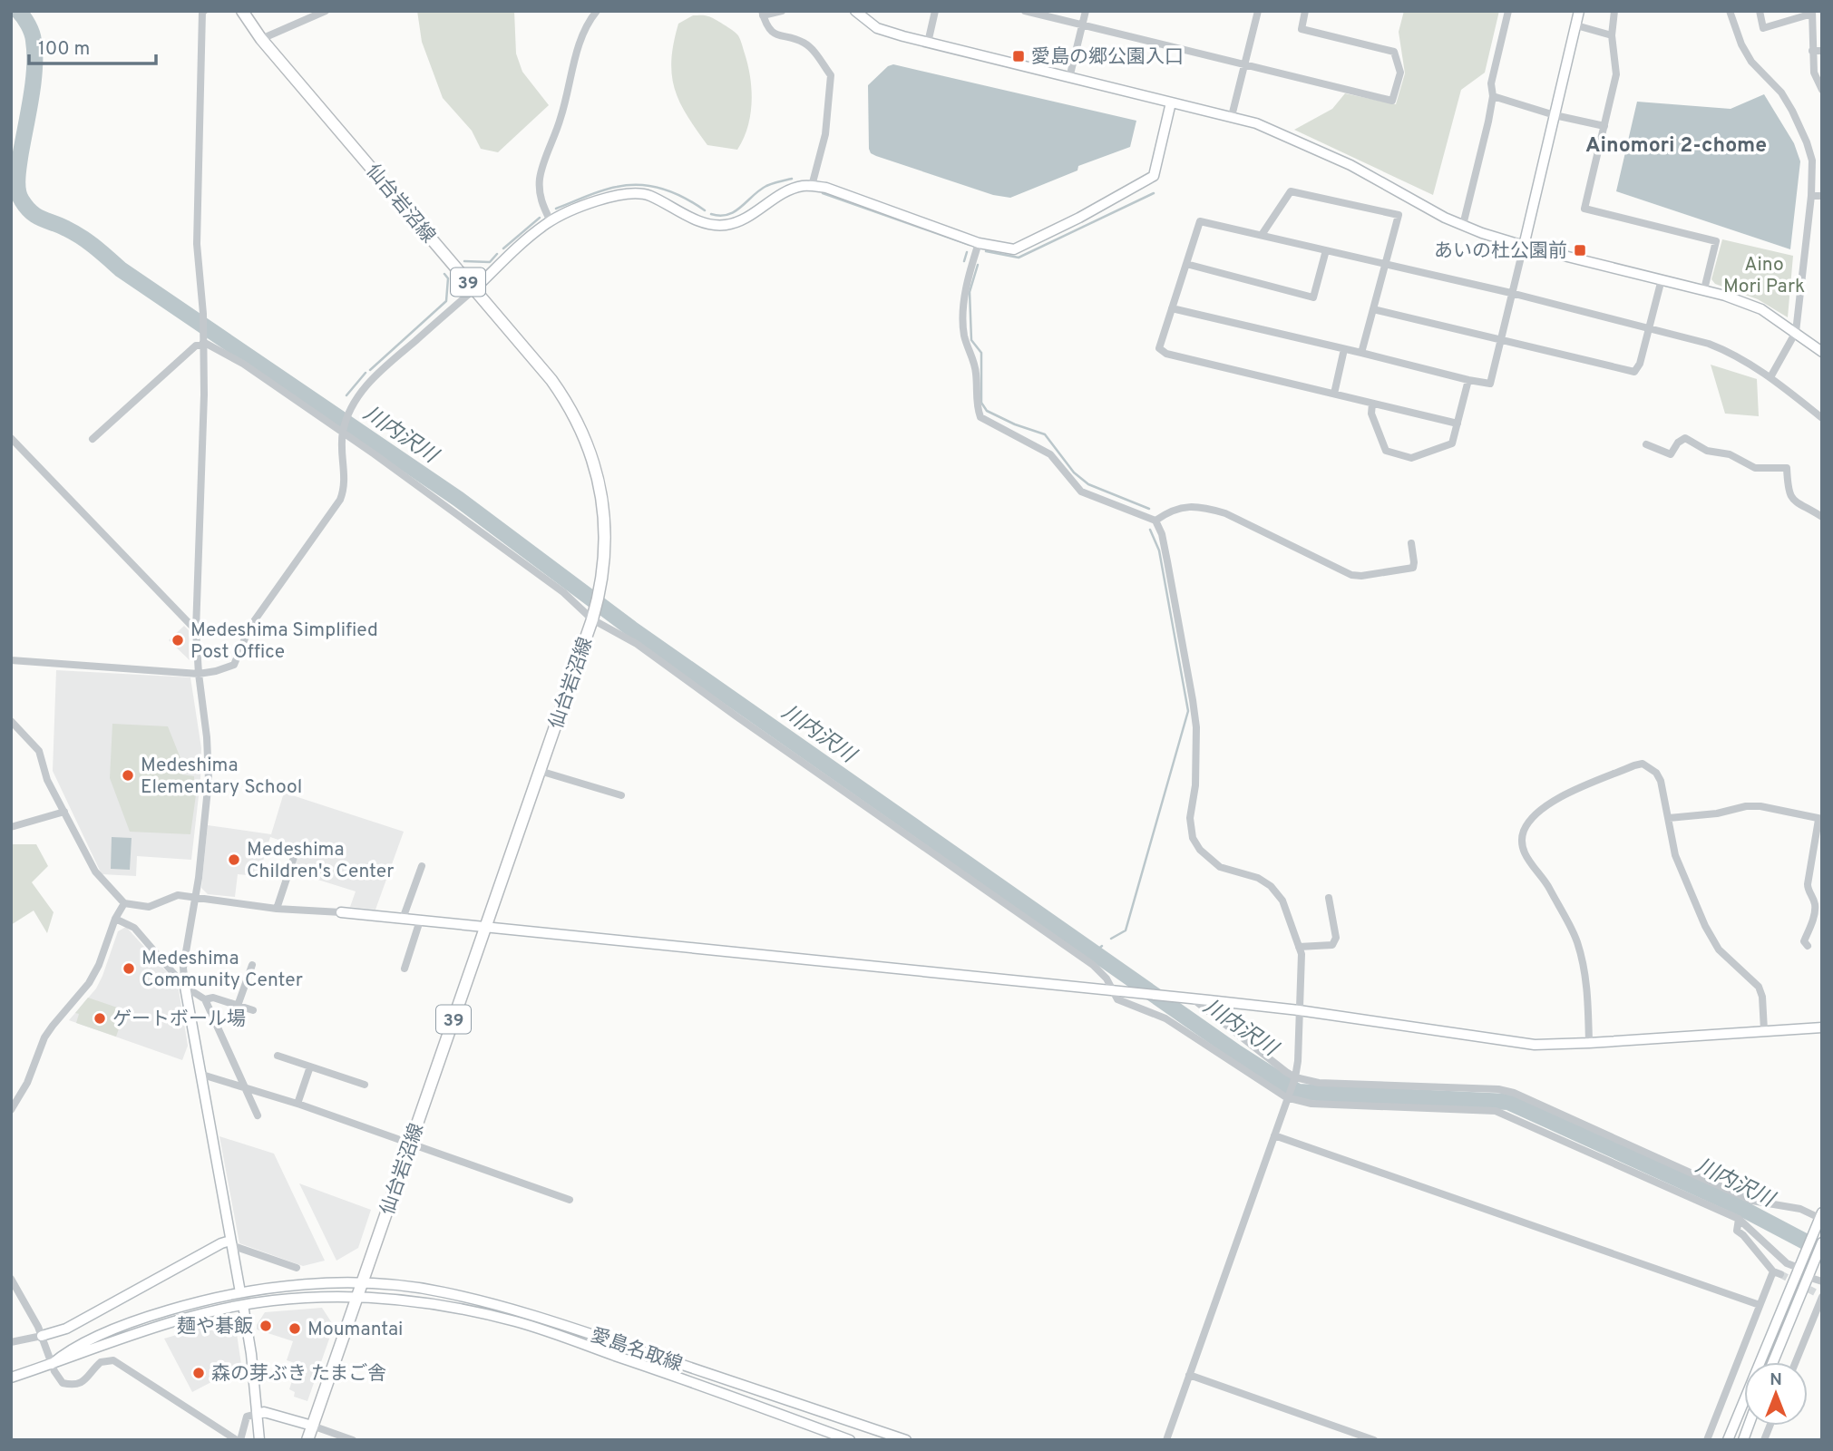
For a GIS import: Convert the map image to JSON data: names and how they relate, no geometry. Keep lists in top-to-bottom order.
{
  "streets": {
    "main road": ["仙台岩沼線", "39"],
    "street": ["愛島名取線"]
  },
  "crossings": [
    ["仙台岩沼線", "愛島名取線"]
  ],
  "districts": ["Ainomori 2-chome"],
  "water": ["川内沢川"],
  "parks": ["Aino Mori Park"],
  "places": {
    "transit": ["愛島の郷公園入口", "あいの杜公園前"],
    "other": [
      "Medeshima Simplified Post Office",
      "Medeshima Elementary School",
      "Medeshima Children's Center",
      "Medeshima Community Center",
      "ゲートボール場",
      "麺や碁飯",
      "Moumantai",
      "森の芽ぶき たまご舎"
    ]
  },
  "scale_bar": "100 m",
  "north": "top"
}
